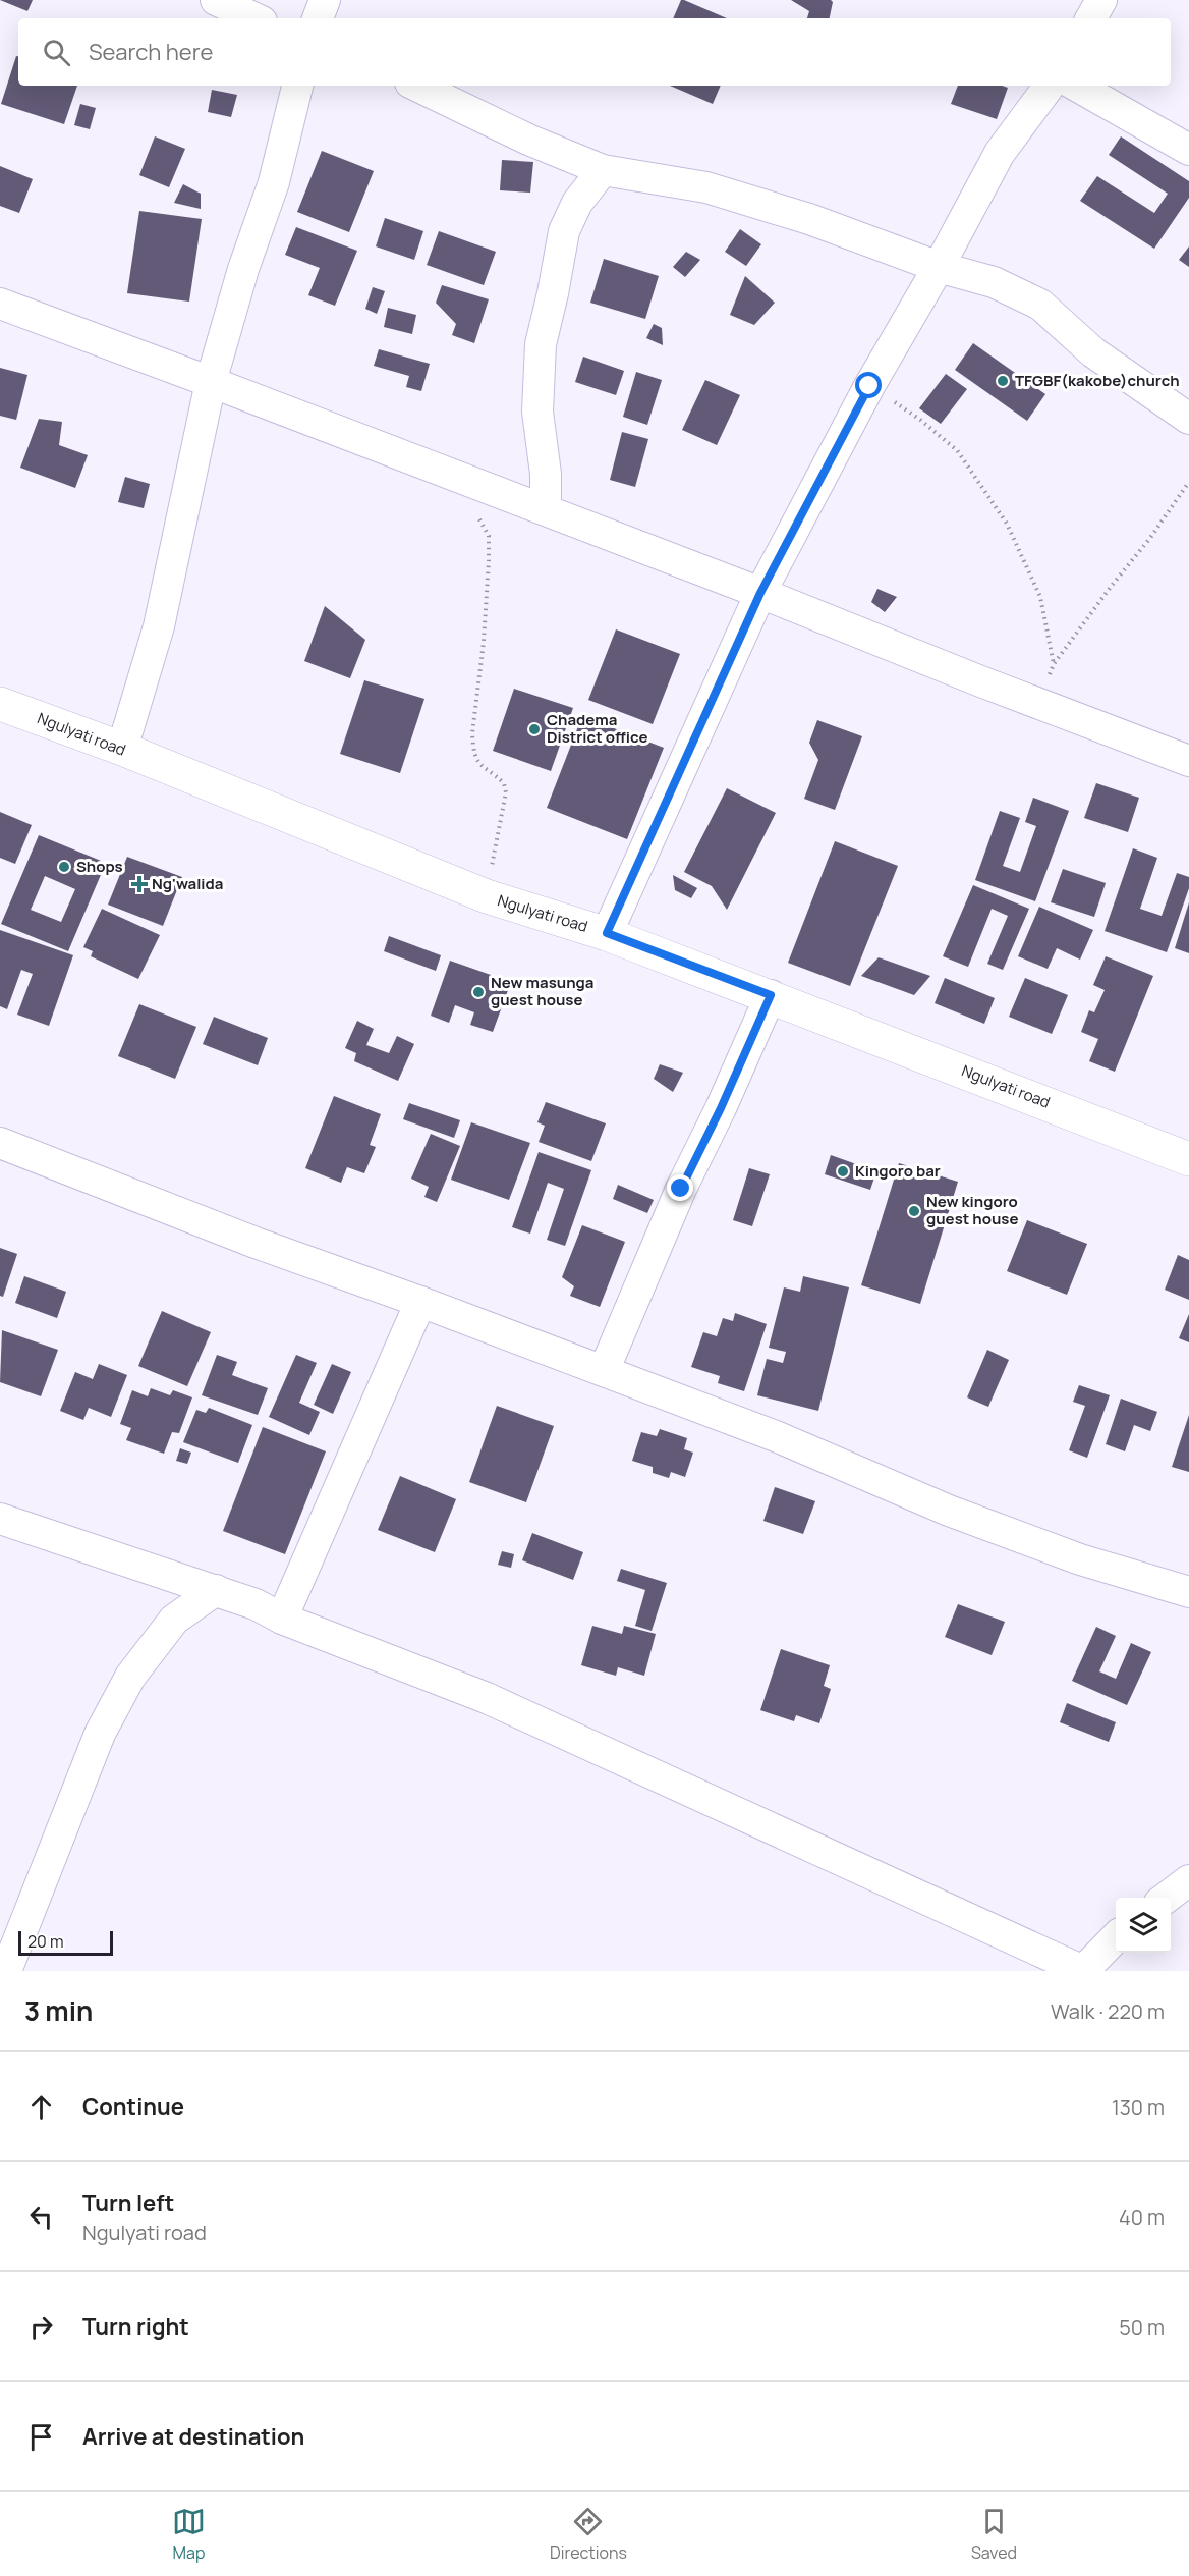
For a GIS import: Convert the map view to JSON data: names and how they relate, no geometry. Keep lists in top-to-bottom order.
{
  "streets": {
    "main road": ["Ngulyati road"]
  },
  "places": {
    "other": [
      "TFGBF(kakobe)church",
      "Chadema District office",
      "Shops",
      "New masunga guest house",
      "Kingoro bar",
      "New kingoro guest house"
    ],
    "health": ["Ng'walida"]
  },
  "scale_bar": "20 m",
  "page": {
    "search": "Search here",
    "scale": "20 m",
    "heading": ["3 min", "Walk · 220 m"],
    "list": [
      ["Continue", "130 m"],
      ["Turn left", "Ngulyati road", "40 m"],
      ["Turn right", "50 m"],
      "Arrive at destination"
    ],
    "nav": ["Map", "Directions", "Saved"]
  }
}
